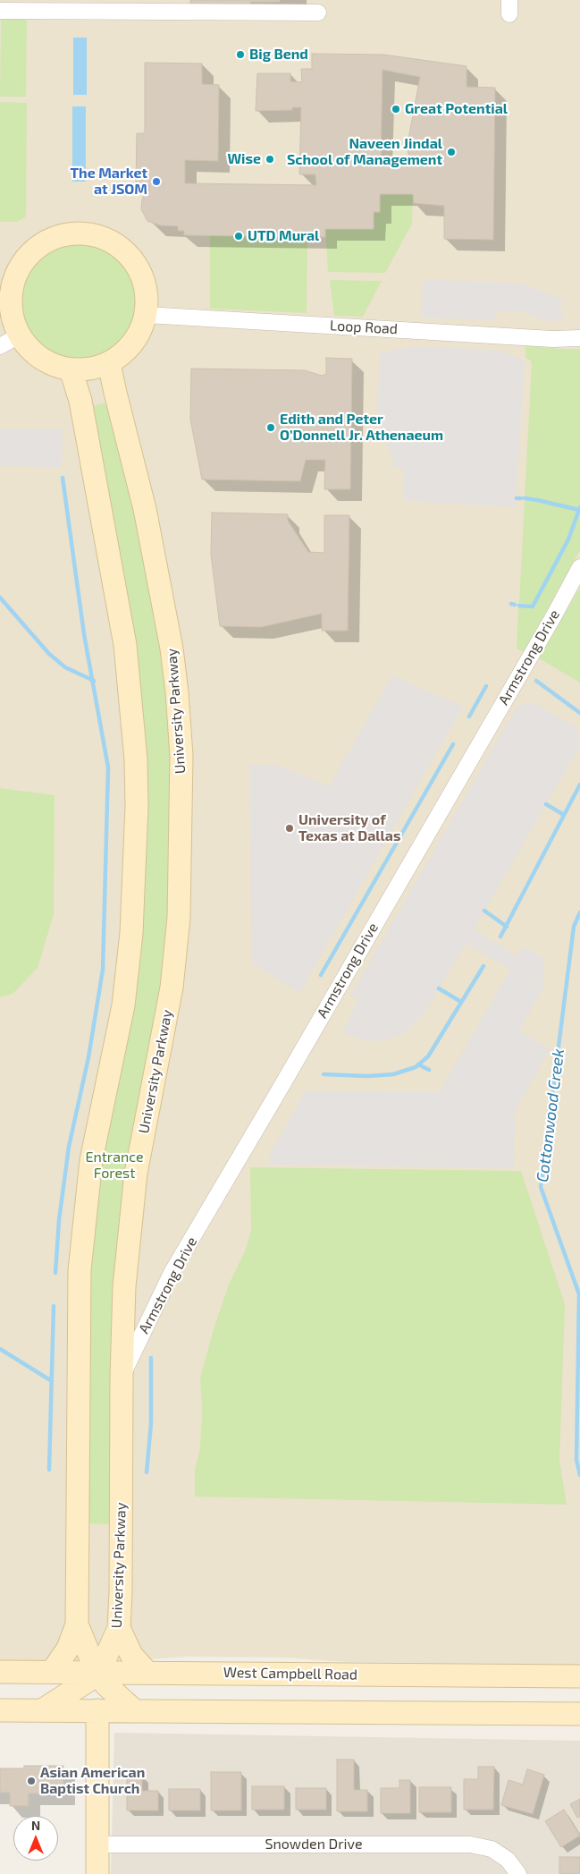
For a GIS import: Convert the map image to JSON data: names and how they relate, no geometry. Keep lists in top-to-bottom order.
{
  "streets": {
    "street": [
      "Loop Road",
      "Armstrong Drive",
      "University Parkway",
      "West Campbell Road",
      "Snowden Drive"
    ]
  },
  "crossings": [
    ["Loop Road", "University Parkway"],
    ["Armstrong Drive", "University Parkway"],
    ["University Parkway", "West Campbell Road"]
  ],
  "water": ["Cottonwood Creek"],
  "parks": ["Entrance Forest"],
  "places": [
    "Big Bend",
    "Great Potential",
    "Naveen Jindal School of Management",
    "Wise",
    "The Market at JSOM",
    "UTD Mural",
    "Edith and Peter O’Donnell Jr. Athenaeum",
    "University of Texas at Dallas",
    "Asian American Baptist Church"
  ],
  "north": "top"
}
